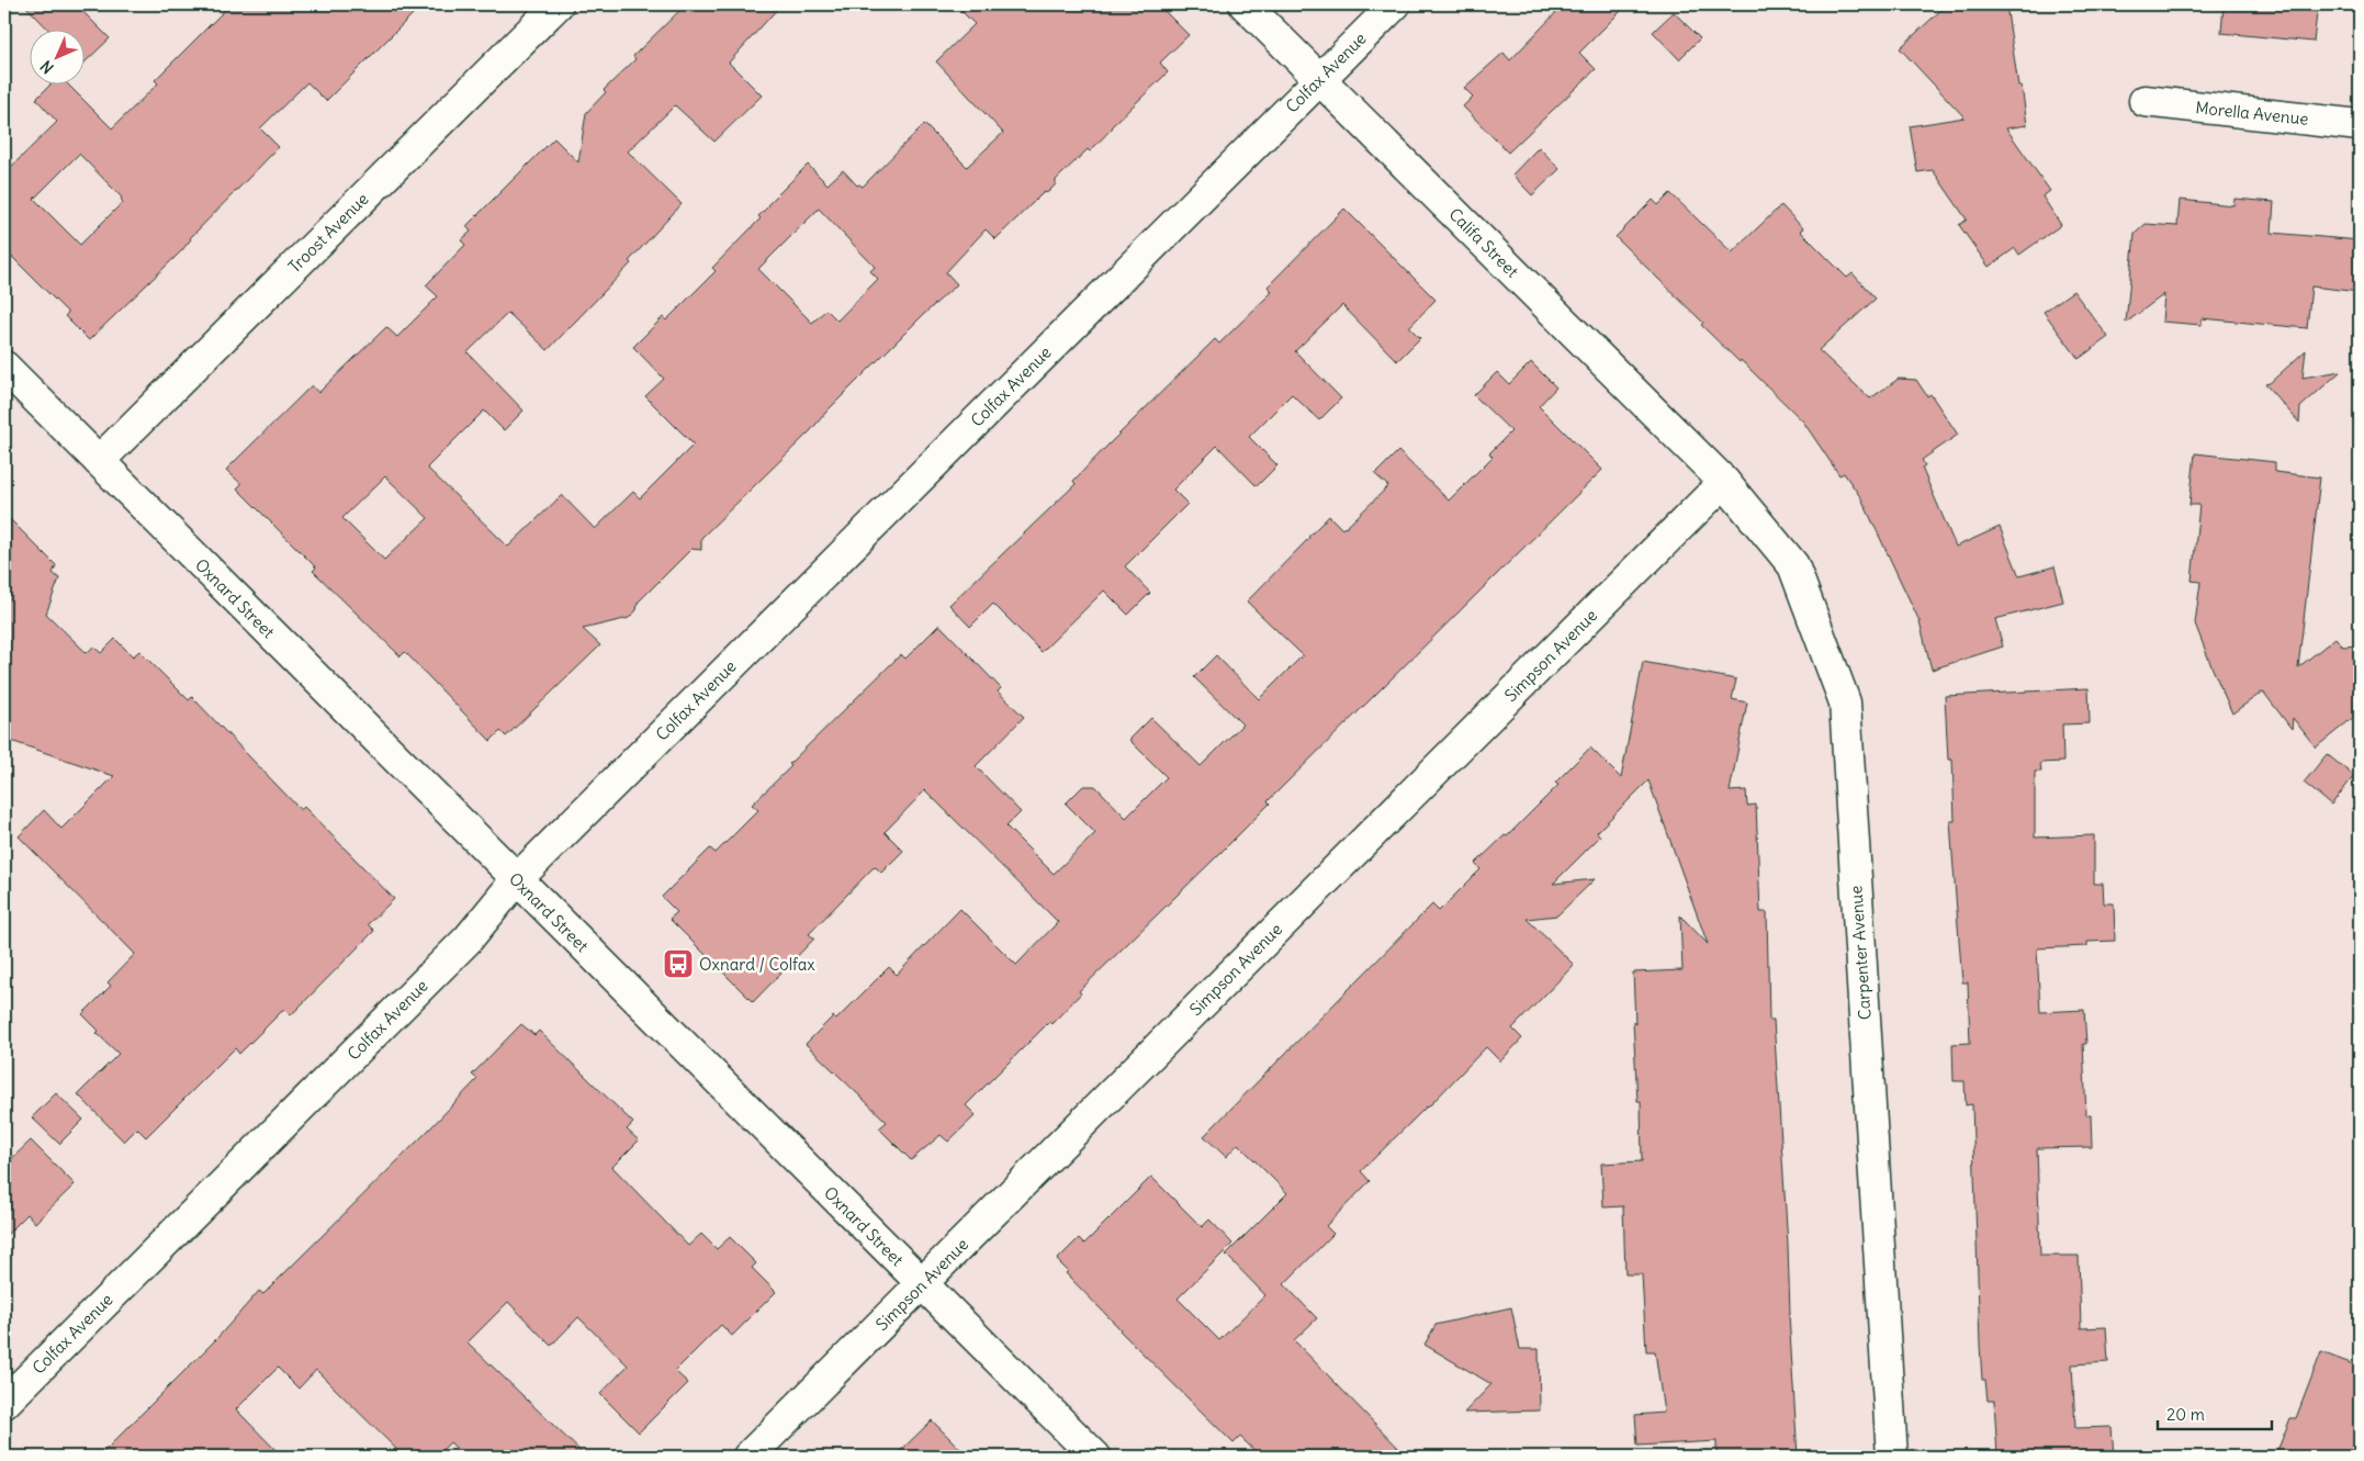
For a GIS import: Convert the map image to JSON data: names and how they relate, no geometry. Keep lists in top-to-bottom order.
{
  "streets": {
    "street": [
      "Colfax Avenue",
      "Morella Avenue",
      "Troost Avenue",
      "Califa Street",
      "Oxnard Street",
      "Simpson Avenue",
      "Carpenter Avenue"
    ]
  },
  "crossings": [
    ["Colfax Avenue", "Califa Street"],
    ["Colfax Avenue", "Oxnard Street"],
    ["Troost Avenue", "Oxnard Street"],
    ["Califa Street", "Simpson Avenue"],
    ["Califa Street", "Carpenter Avenue"],
    ["Oxnard Street", "Simpson Avenue"],
    ["Simpson Avenue", "Carpenter Avenue"]
  ],
  "places": {
    "bus stop": ["Oxnard / Colfax"]
  },
  "scale_bar": "20 m",
  "north": "bottom left"
}
